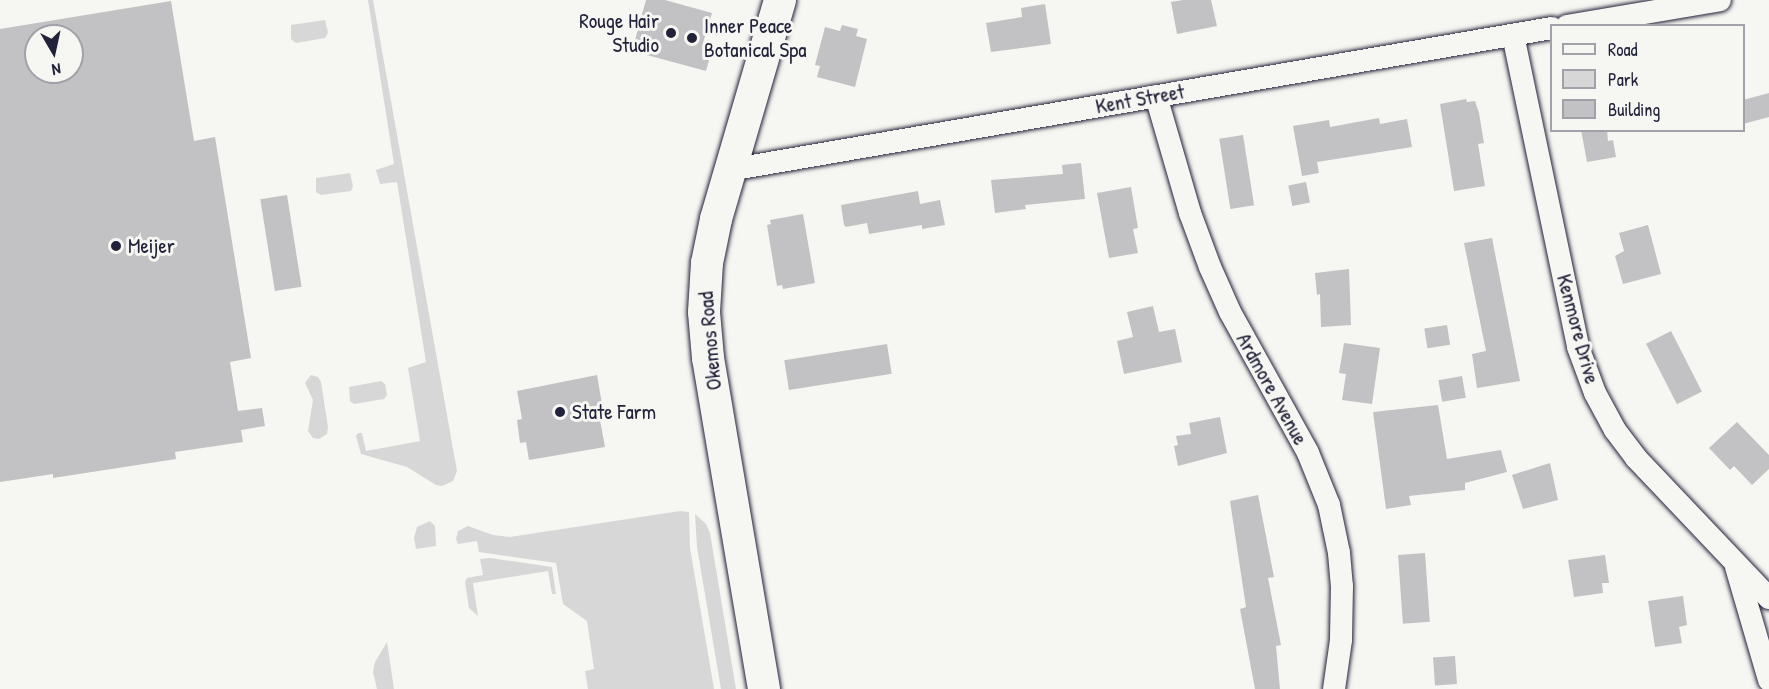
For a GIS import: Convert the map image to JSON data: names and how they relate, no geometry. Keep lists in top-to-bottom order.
{
  "streets": {
    "main road": ["Okemos Road"],
    "street": ["Kent Street", "Kenmore Drive", "Ardmore Avenue"]
  },
  "crossings": [
    ["Kent Street", "Kenmore Drive"],
    ["Kent Street", "Okemos Road"],
    ["Kent Street", "Ardmore Avenue"]
  ],
  "places": [
    "Rouge Hair Studio",
    "Inner Peace Botanical Spa",
    "Meijer",
    "State Farm"
  ],
  "legend": ["Road", "Park", "Building"],
  "north": "bottom"
}
